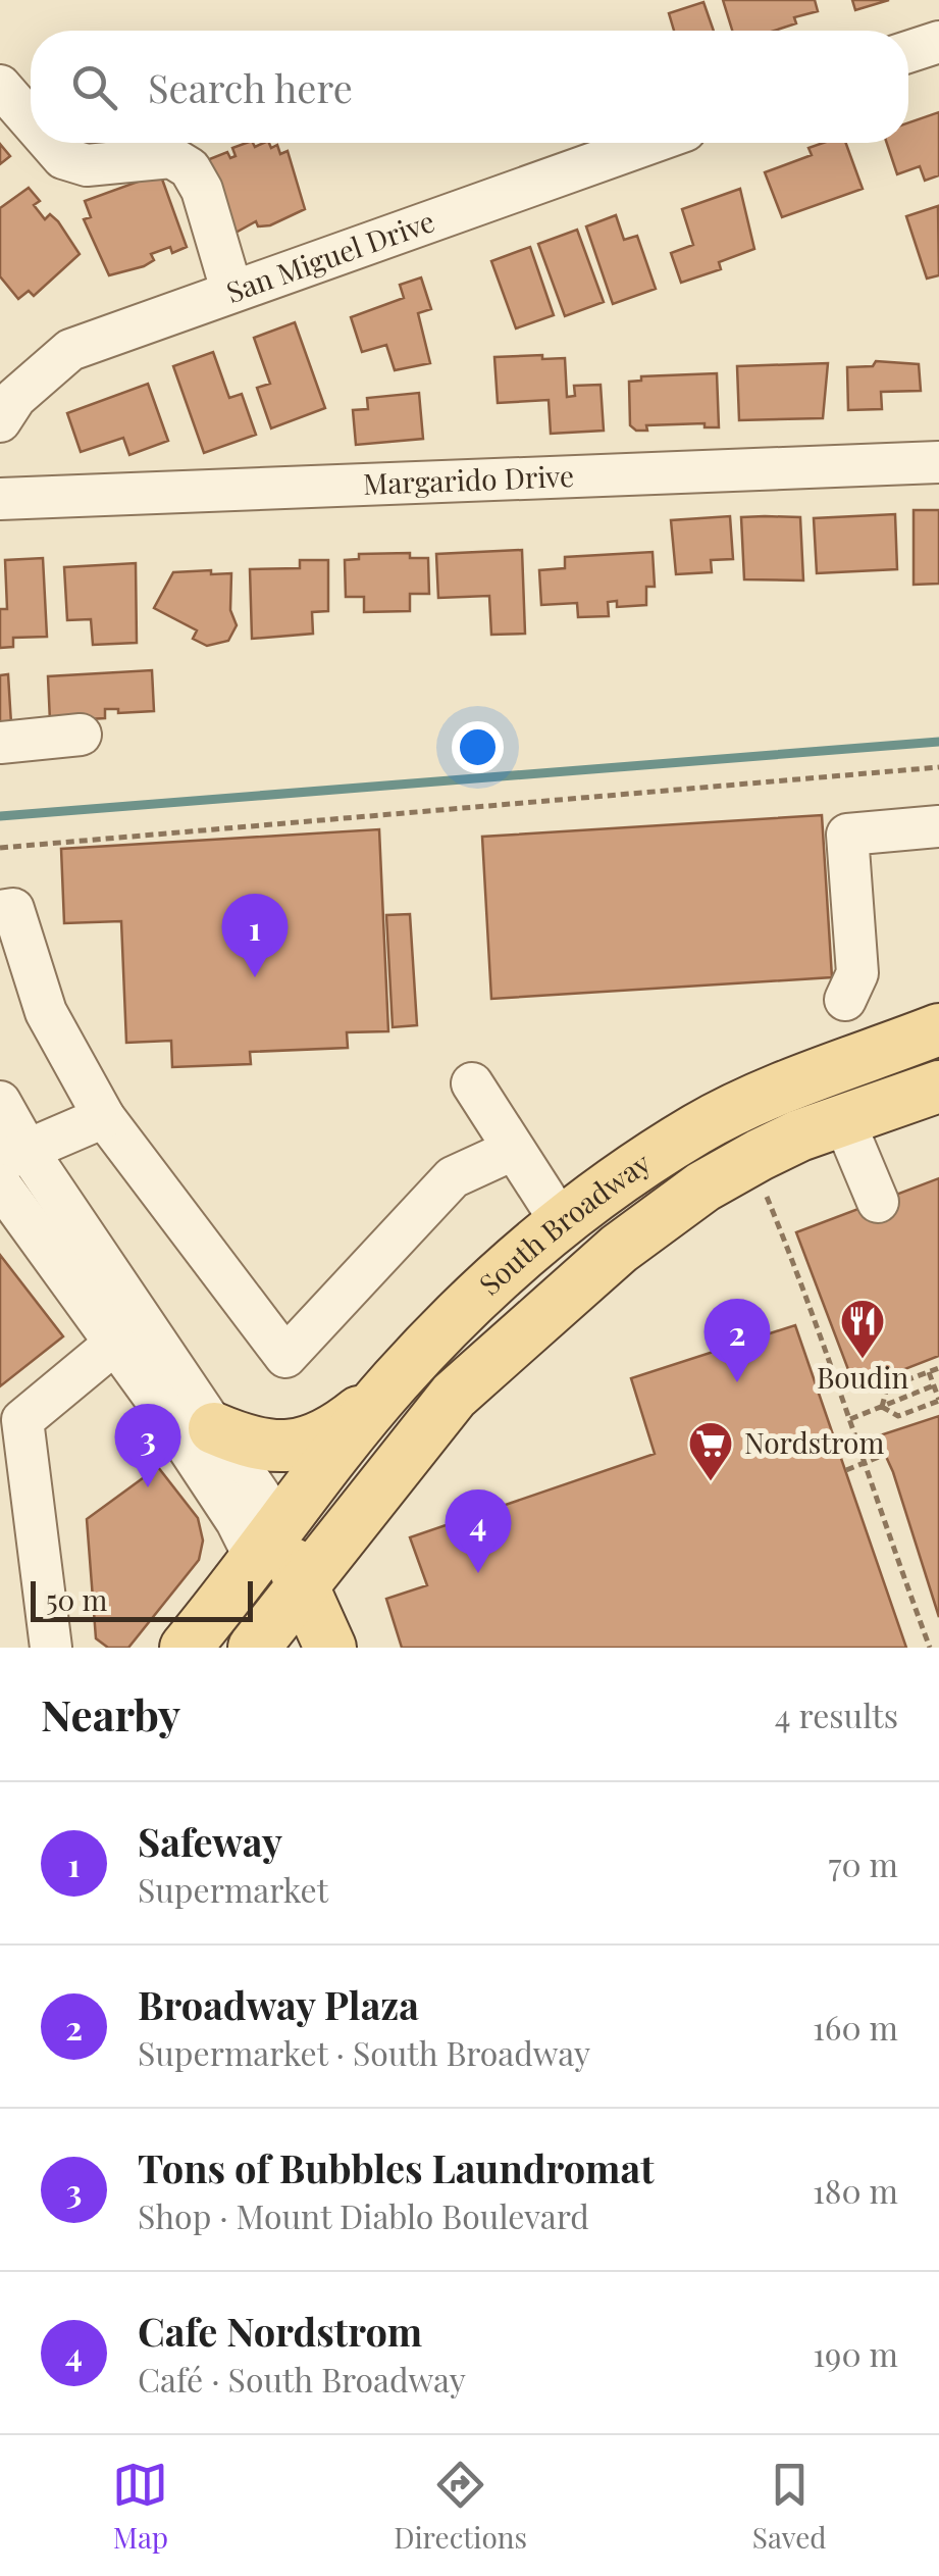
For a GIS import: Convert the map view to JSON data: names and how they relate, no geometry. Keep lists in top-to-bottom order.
{
  "streets": {
    "main road": ["South Broadway"],
    "street": ["San Miguel Drive", "Margarido Drive"]
  },
  "places": {
    "restaurant": ["Boudin"],
    "supermarket": ["Nordstrom"]
  },
  "scale_bar": "50 m",
  "page": {
    "search": "Search here",
    "pins": [
      "1",
      "2",
      "3",
      "4"
    ],
    "scale": "50 m",
    "heading": ["Nearby", "4 results"],
    "list": [
      {
        "mark": "1",
        "name": "Safeway",
        "note": "Supermarket",
        "value": "70 m"
      },
      {
        "mark": "2",
        "name": "Broadway Plaza",
        "note": "Supermarket · South Broadway",
        "value": "160 m"
      },
      {
        "mark": "3",
        "name": "Tons of Bubbles Laundromat",
        "note": "Shop · Mount Diablo Boulevard",
        "value": "180 m"
      },
      {
        "mark": "4",
        "name": "Cafe Nordstrom",
        "note": "Café · South Broadway",
        "value": "190 m"
      }
    ],
    "nav": ["Map", "Directions", "Saved"]
  }
}
